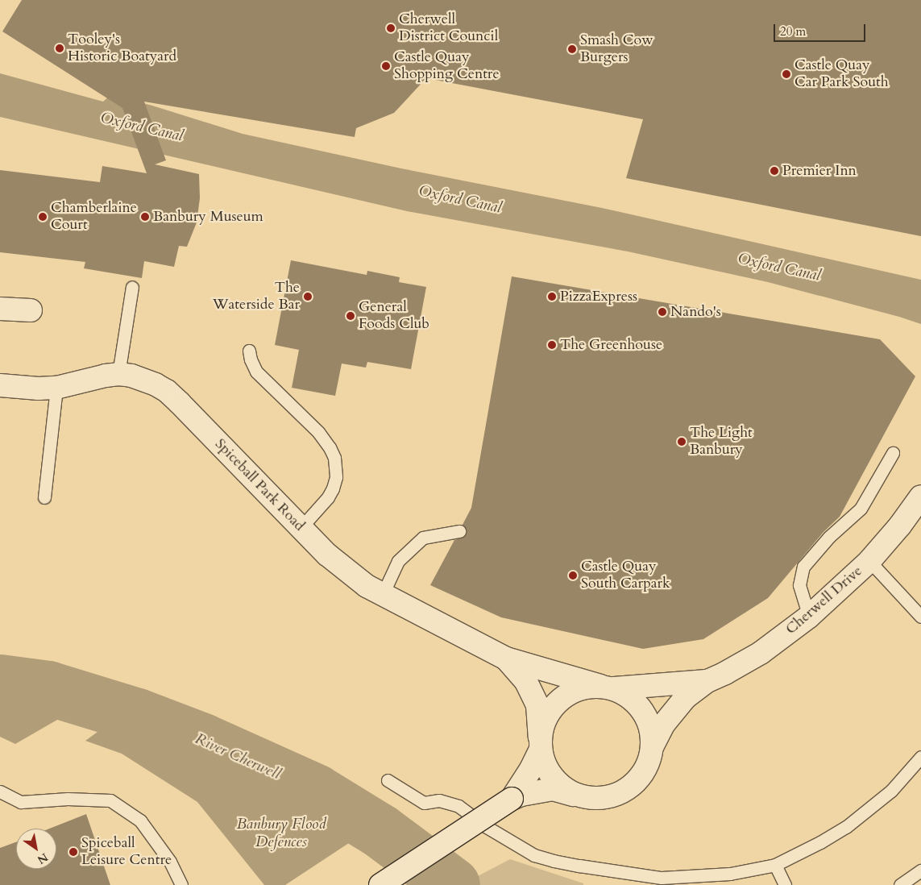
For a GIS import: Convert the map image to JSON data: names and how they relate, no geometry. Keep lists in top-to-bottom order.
{
  "streets": {
    "street": ["Spiceball Park Road", "Cherwell Drive"]
  },
  "crossings": [
    ["Spiceball Park Road", "Cherwell Drive"]
  ],
  "water": ["Oxford Canal", "River Cherwell", "Banbury Flood Defences"],
  "places": [
    "Cherwell District Council",
    "Tooley's Historic Boatyard",
    "Smash Cow Burgers",
    "Castle Quay Shopping Centre",
    "Castle Quay Car Park South",
    "Premier Inn",
    "Chamberlaine Court",
    "Banbury Museum",
    "The Waterside Bar",
    "PizzaExpress",
    "Nando's",
    "General Foods Club",
    "The Greenhouse",
    "The Light Banbury",
    "Castle Quay South Carpark",
    "Spiceball Leisure Centre"
  ],
  "scale_bar": "20 m",
  "north": "bottom right"
}
